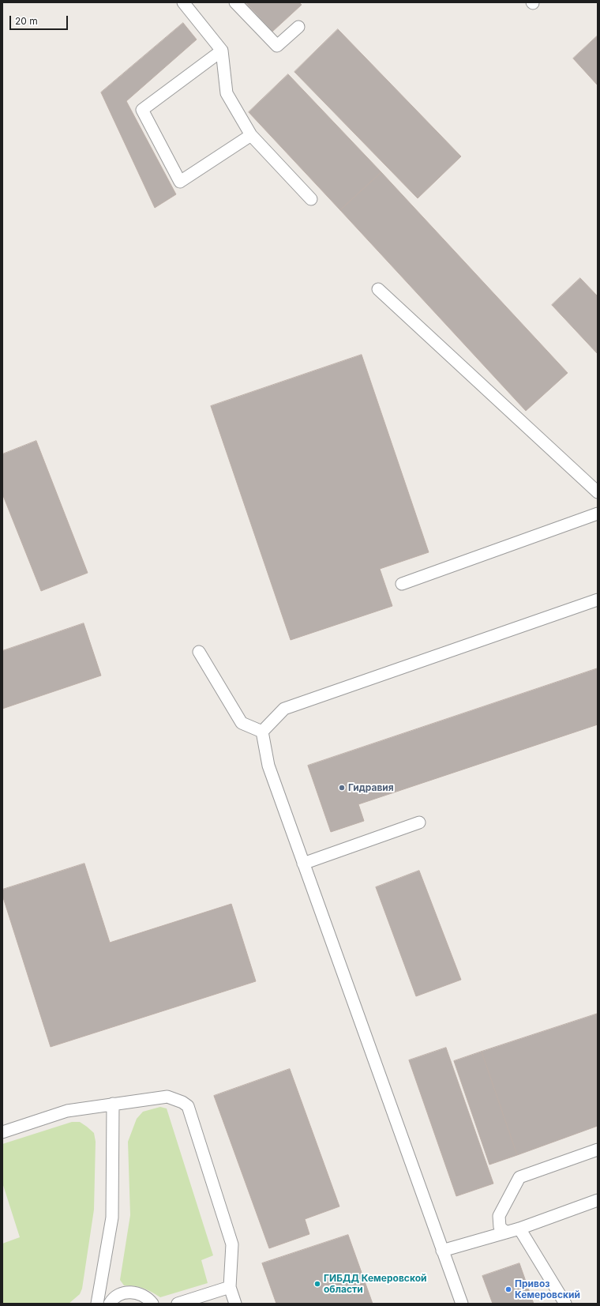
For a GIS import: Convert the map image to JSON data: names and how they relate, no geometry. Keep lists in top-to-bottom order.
{
  "places": ["Гидравия", "ГИБДД Кемеровской области", "Привоз Кемеровский"],
  "scale_bar": "20 m"
}
